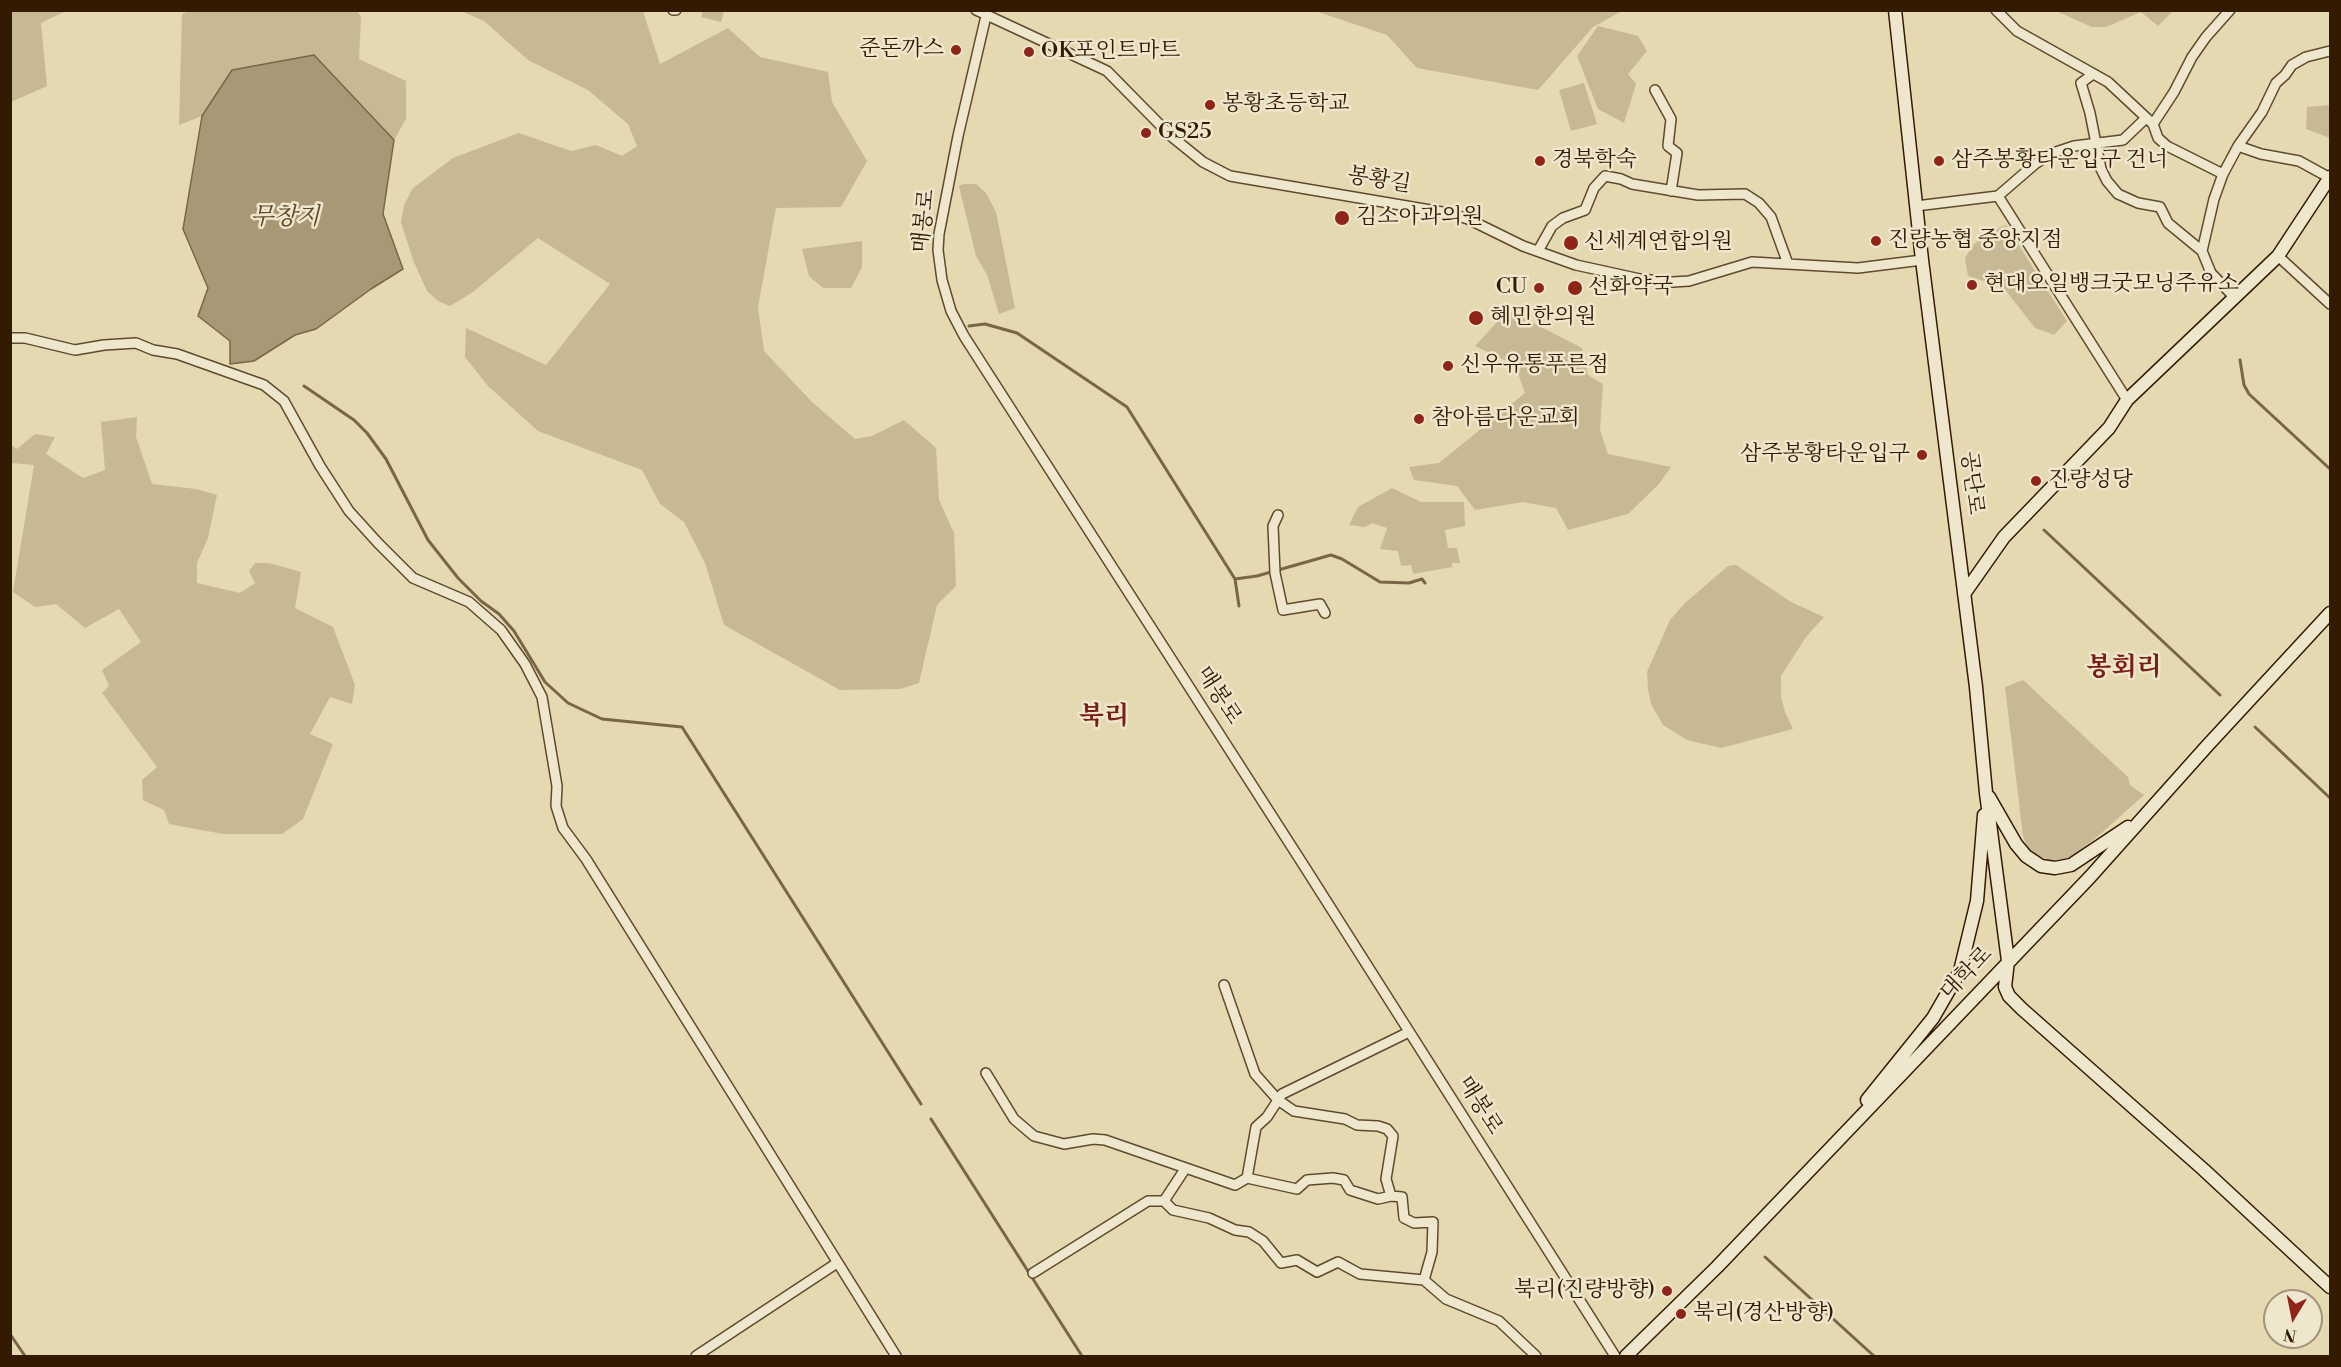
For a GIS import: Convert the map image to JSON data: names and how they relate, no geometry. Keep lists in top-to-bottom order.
{
  "streets": {
    "street": [
      "봉황길",
      "매봉로",
      "공단로",
      "대학로"
    ]
  },
  "crossings": [
    ["봉황길", "매봉로"],
    ["봉황길", "공단로"],
    ["공단로", "대학로"]
  ],
  "districts": ["봉회리", "북리"],
  "water": ["무창지"],
  "places": [
    "준돈까스",
    "OK포인트마트",
    "봉황초등학교",
    "GS25",
    "경북학숙",
    "삼주봉황타운입구 건너",
    "김소아과의원",
    "진량농협 중앙지점",
    "신세계연합의원",
    "현대오일뱅크굿모닝주유소",
    "CU",
    "선화약국",
    "혜민한의원",
    "신우유통푸른점",
    "참아름다운교회",
    "삼주봉황타운입구",
    "진량성당",
    "북리(진량방향)",
    "북리(경산방향)"
  ],
  "north": "bottom"
}
